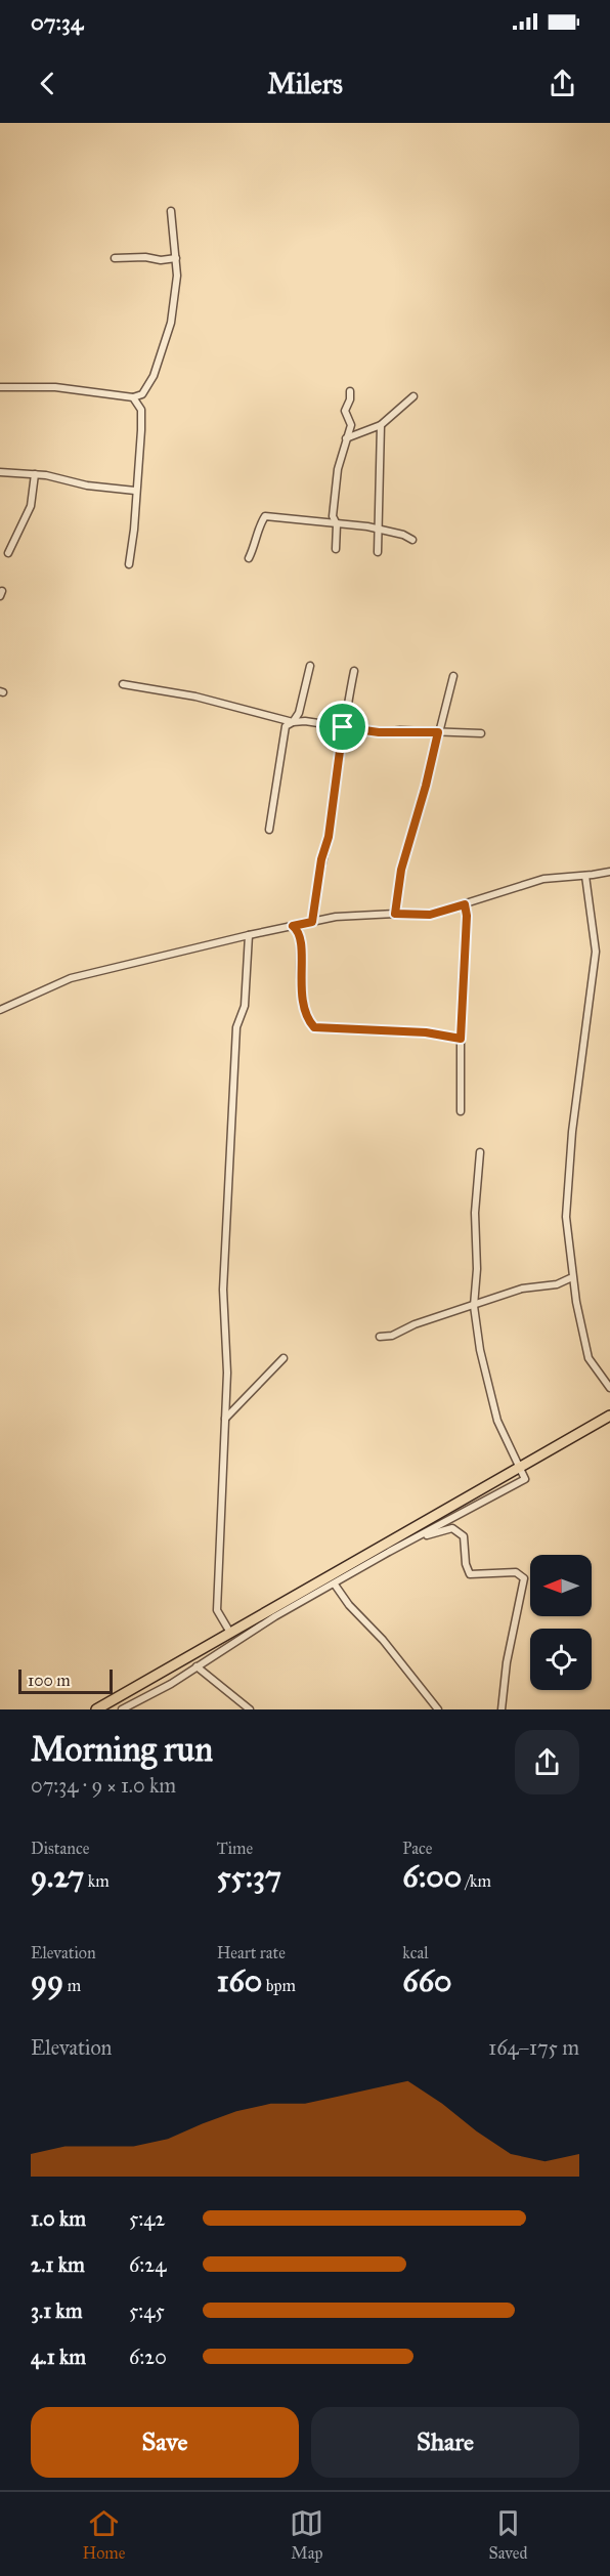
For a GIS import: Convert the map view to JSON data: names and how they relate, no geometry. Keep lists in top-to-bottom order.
{
  "scale_bar": "100 m",
  "north": "left",
  "page": {
    "status": "07:34",
    "header": "Milers",
    "scale": "100 m",
    "heading": ["Morning run", "07:34 · 9 × 1.0 km"],
    "stats": [
      ["Distance", "9.27 km"],
      ["Time", "55:37"],
      ["Pace", "6:00 /km"],
      ["Elevation", "99 m"],
      ["Heart rate", "160 bpm"],
      ["kcal", "660"]
    ],
    "chart": ["Elevation", "164–175 m"],
    "list": [
      {
        "name": "1.0 km",
        "note": "5:42"
      },
      {
        "name": "2.1 km",
        "note": "6:24"
      },
      {
        "name": "3.1 km",
        "note": "5:45"
      },
      {
        "name": "4.1 km",
        "note": "6:20"
      }
    ],
    "buttons": ["Save", "Share"],
    "tabs": ["Home", "Map", "Saved"]
  }
}
